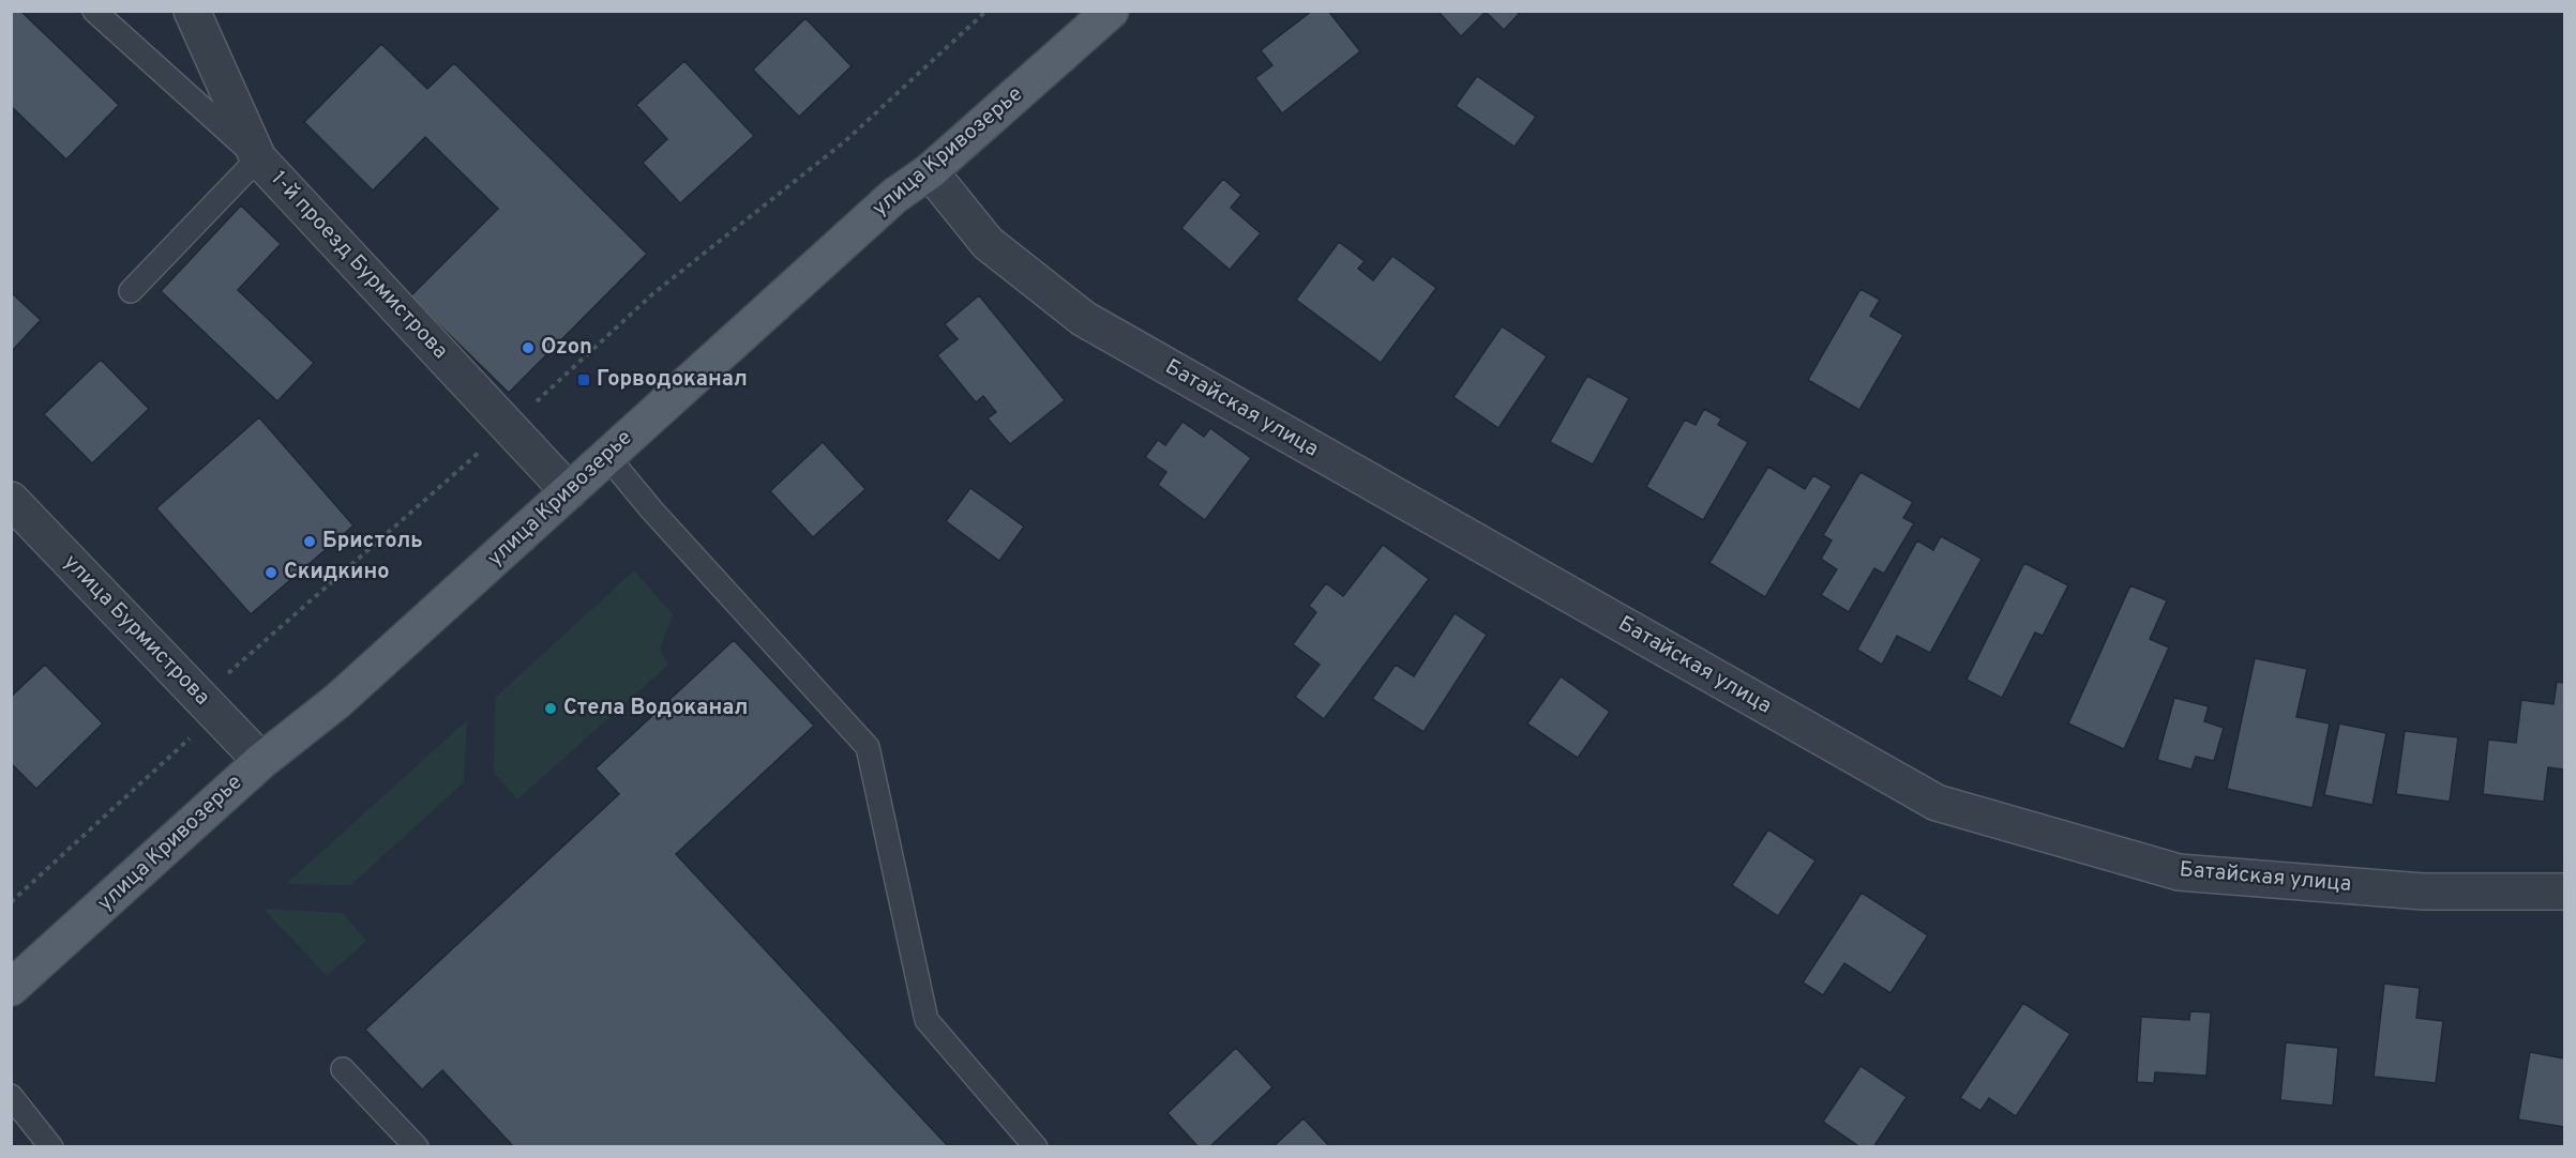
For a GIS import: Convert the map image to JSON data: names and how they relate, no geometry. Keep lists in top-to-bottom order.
{
  "streets": {
    "main road": ["улица Кривозерье"],
    "street": ["1-й проезд Бурмистрова", "Батайская улица", "улица Бурмистрова"]
  },
  "crossings": [
    ["улица Кривозерье", "1-й проезд Бурмистрова"],
    ["улица Кривозерье", "Батайская улица"],
    ["улица Кривозерье", "улица Бурмистрова"]
  ],
  "places": {
    "other": [
      "Ozon",
      "Бристоль",
      "Скидкино",
      "Стела Водоканал"
    ],
    "transit": ["Горводоканал"]
  }
}
